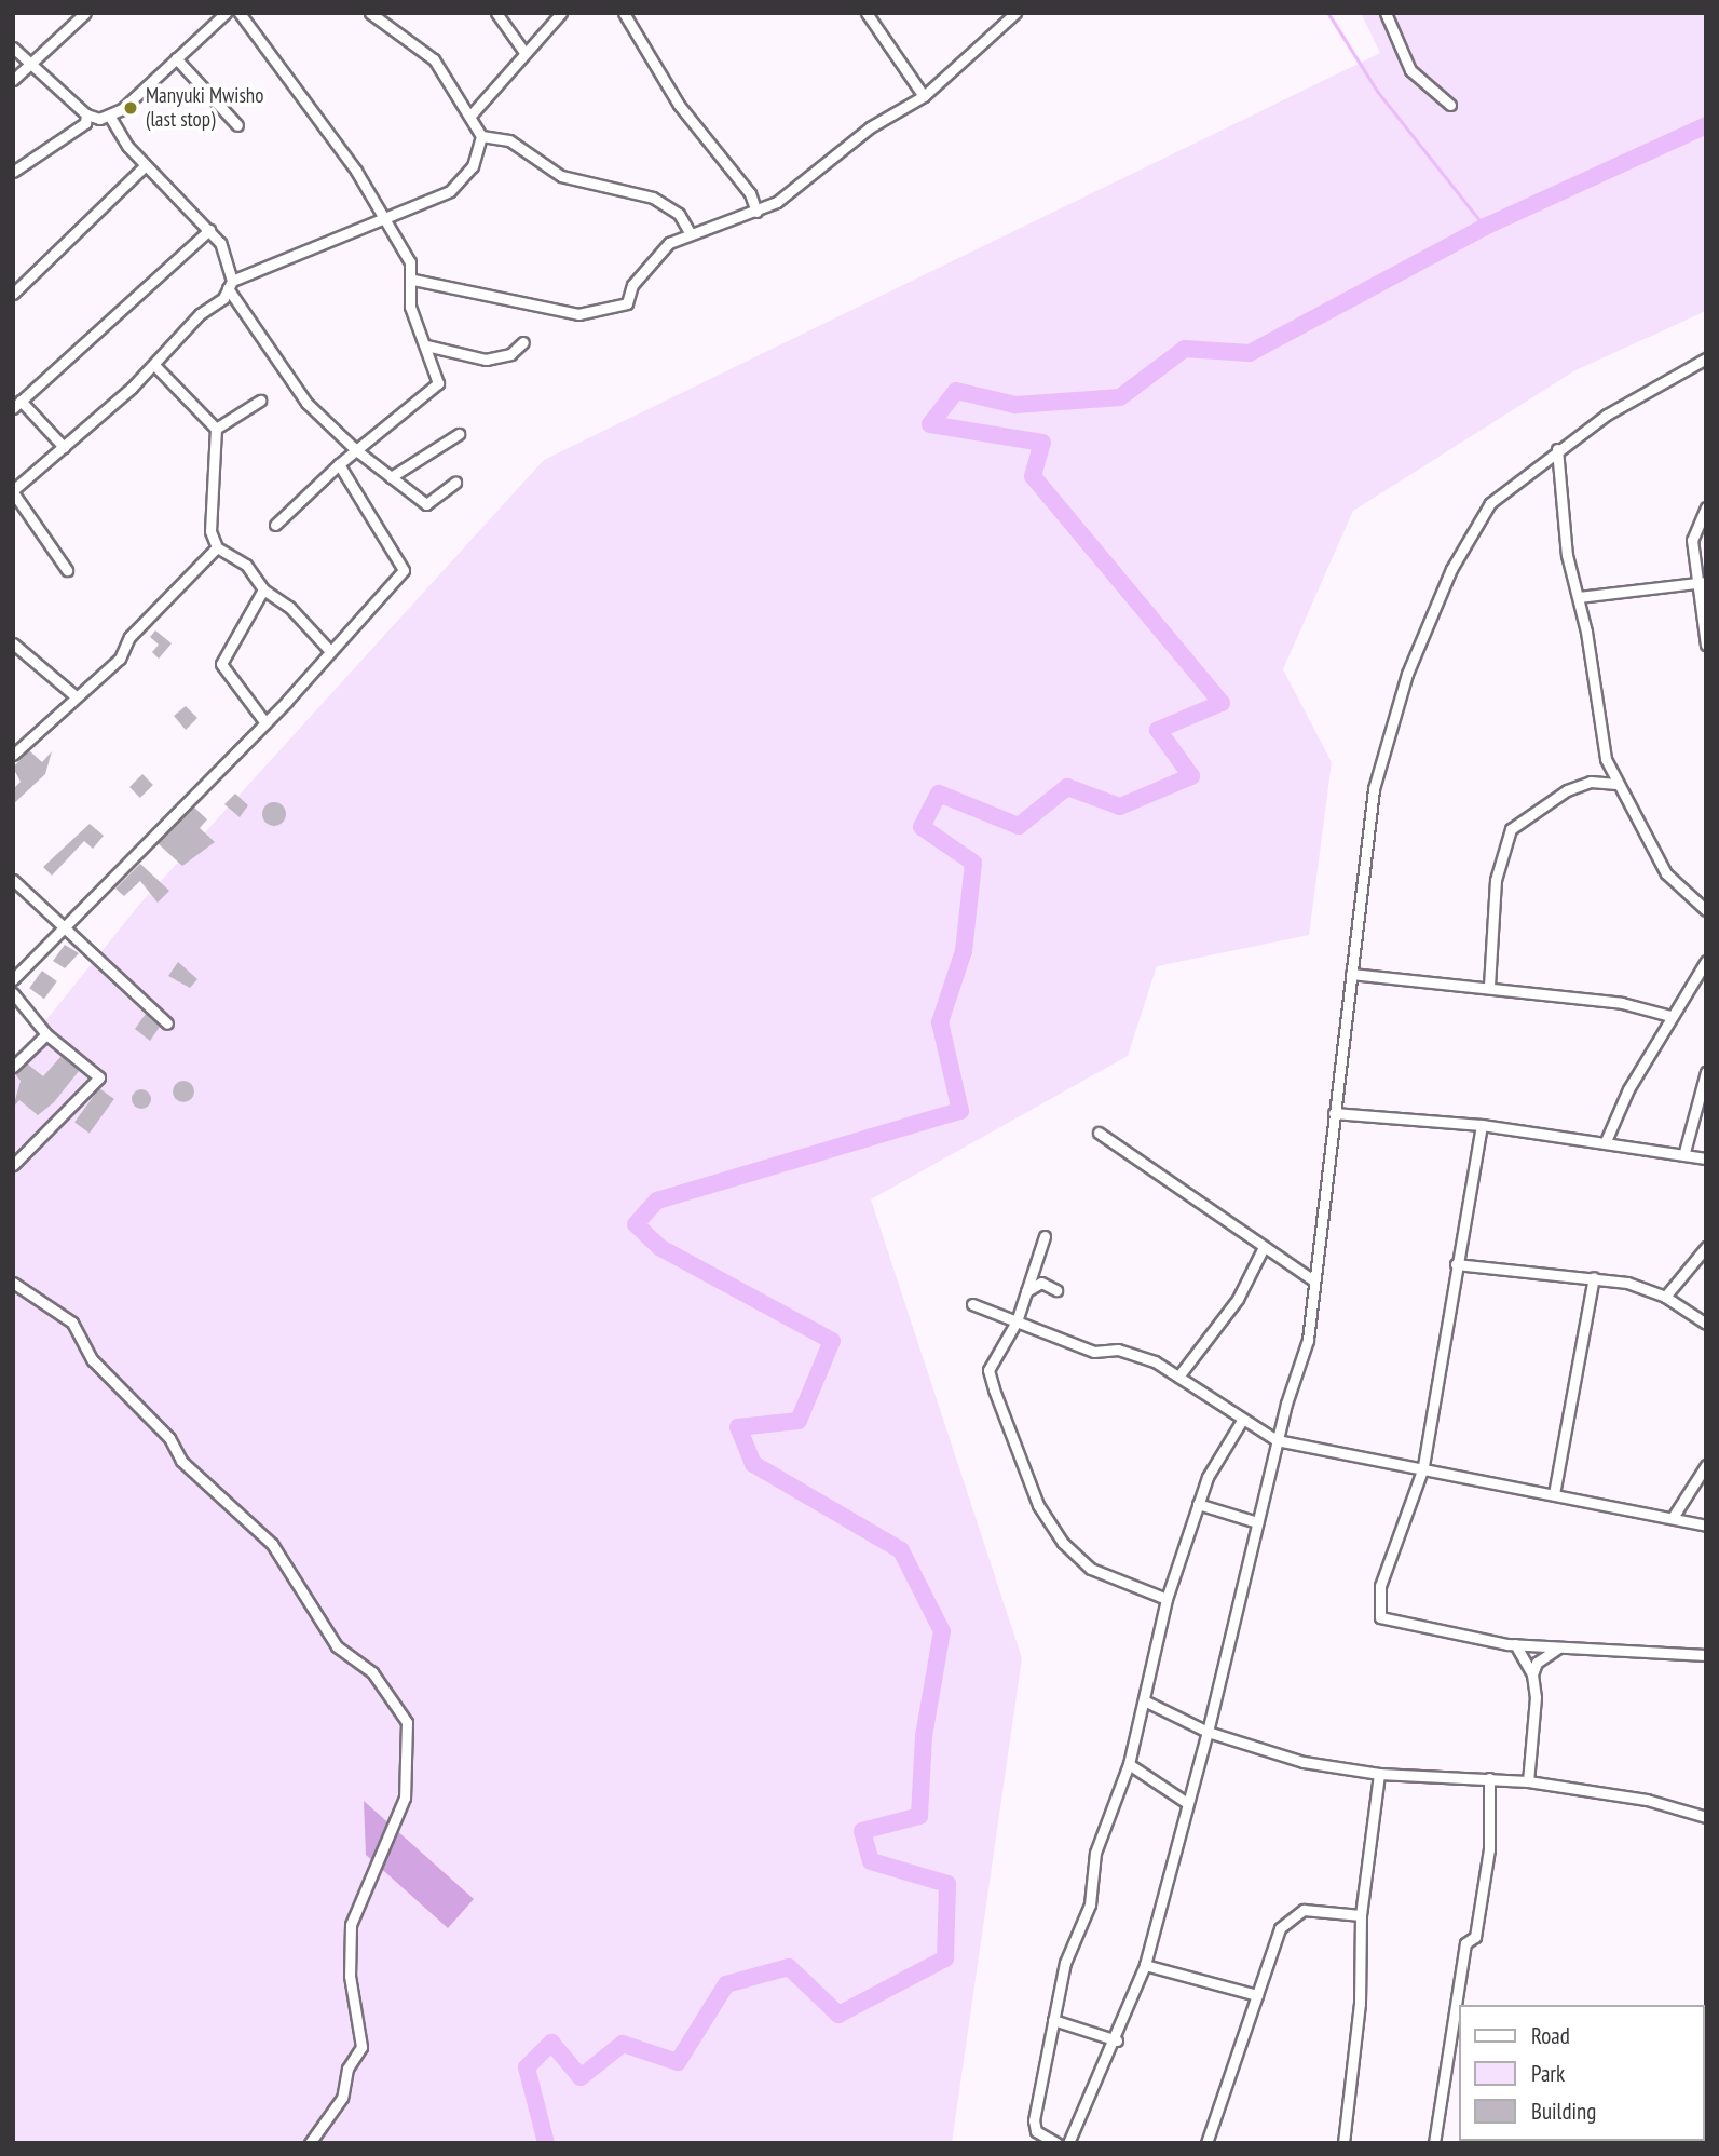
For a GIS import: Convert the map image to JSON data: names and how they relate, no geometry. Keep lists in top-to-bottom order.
{
  "places": ["Manyuki Mwisho (last stop)"],
  "legend": ["Road", "Park", "Building"]
}
